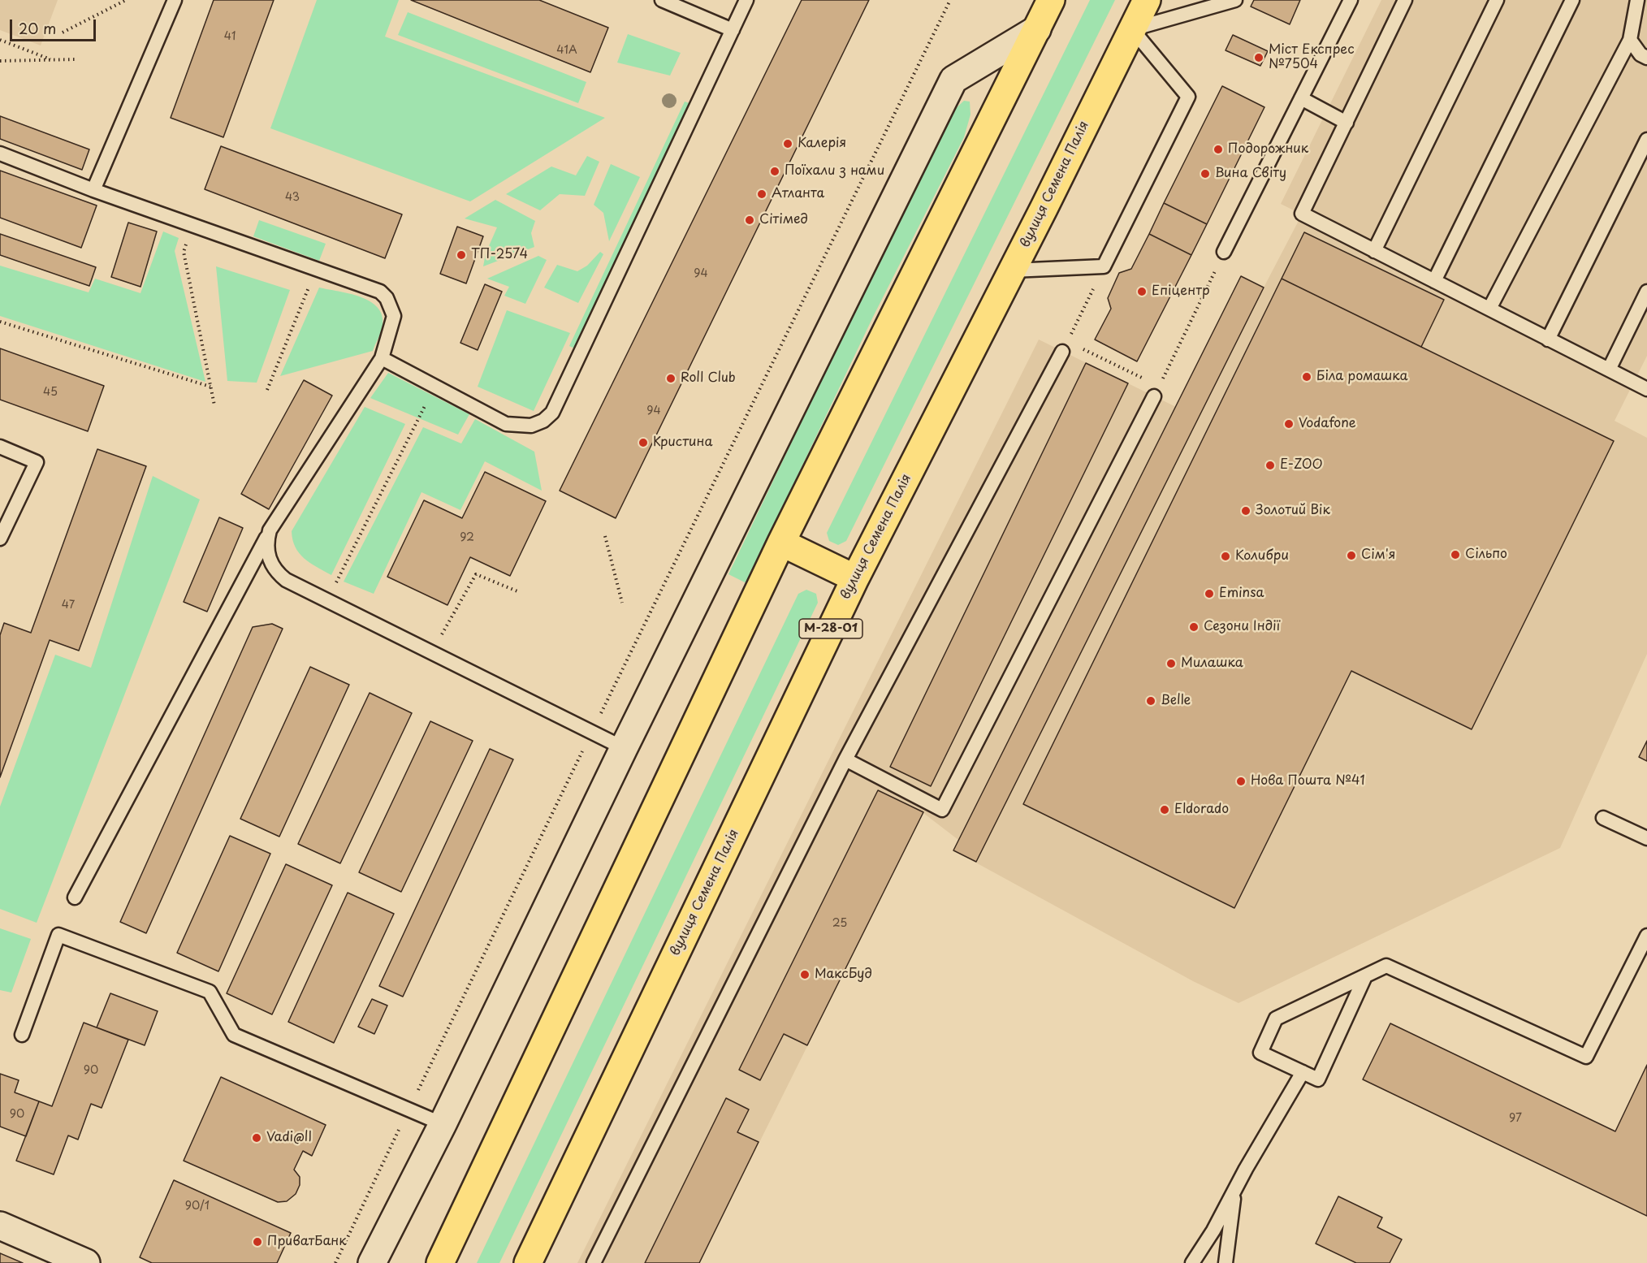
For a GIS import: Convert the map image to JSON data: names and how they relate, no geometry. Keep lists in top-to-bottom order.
{
  "streets": {
    "highway": ["вулиця Семена Палія", "М-28-01"]
  },
  "places": [
    "Міст Експрес №7504",
    "Калерія",
    "Подорожник",
    "Поїхали з нами",
    "Вина Світу",
    "Атланта",
    "Сітімед",
    "ТП-2574",
    "Епіцентр",
    "Біла ромашка",
    "Roll Club",
    "Vodafone",
    "Кристина",
    "E-ZOO",
    "Золотий Вік",
    "Сільпо",
    "Сім'я",
    "Колибри",
    "Eminsa",
    "Сезони Індії",
    "Милашка",
    "Belle",
    "Нова Пошта №41",
    "Eldorado",
    "МаксБуд",
    "Vadi@ll",
    "ПриватБанк"
  ],
  "house_numbers": [
    "41",
    "41А",
    "43",
    "94",
    "45",
    "94",
    "92",
    "47",
    "25",
    "90",
    "90",
    "97",
    "90/1"
  ],
  "scale_bar": "20 m"
}
